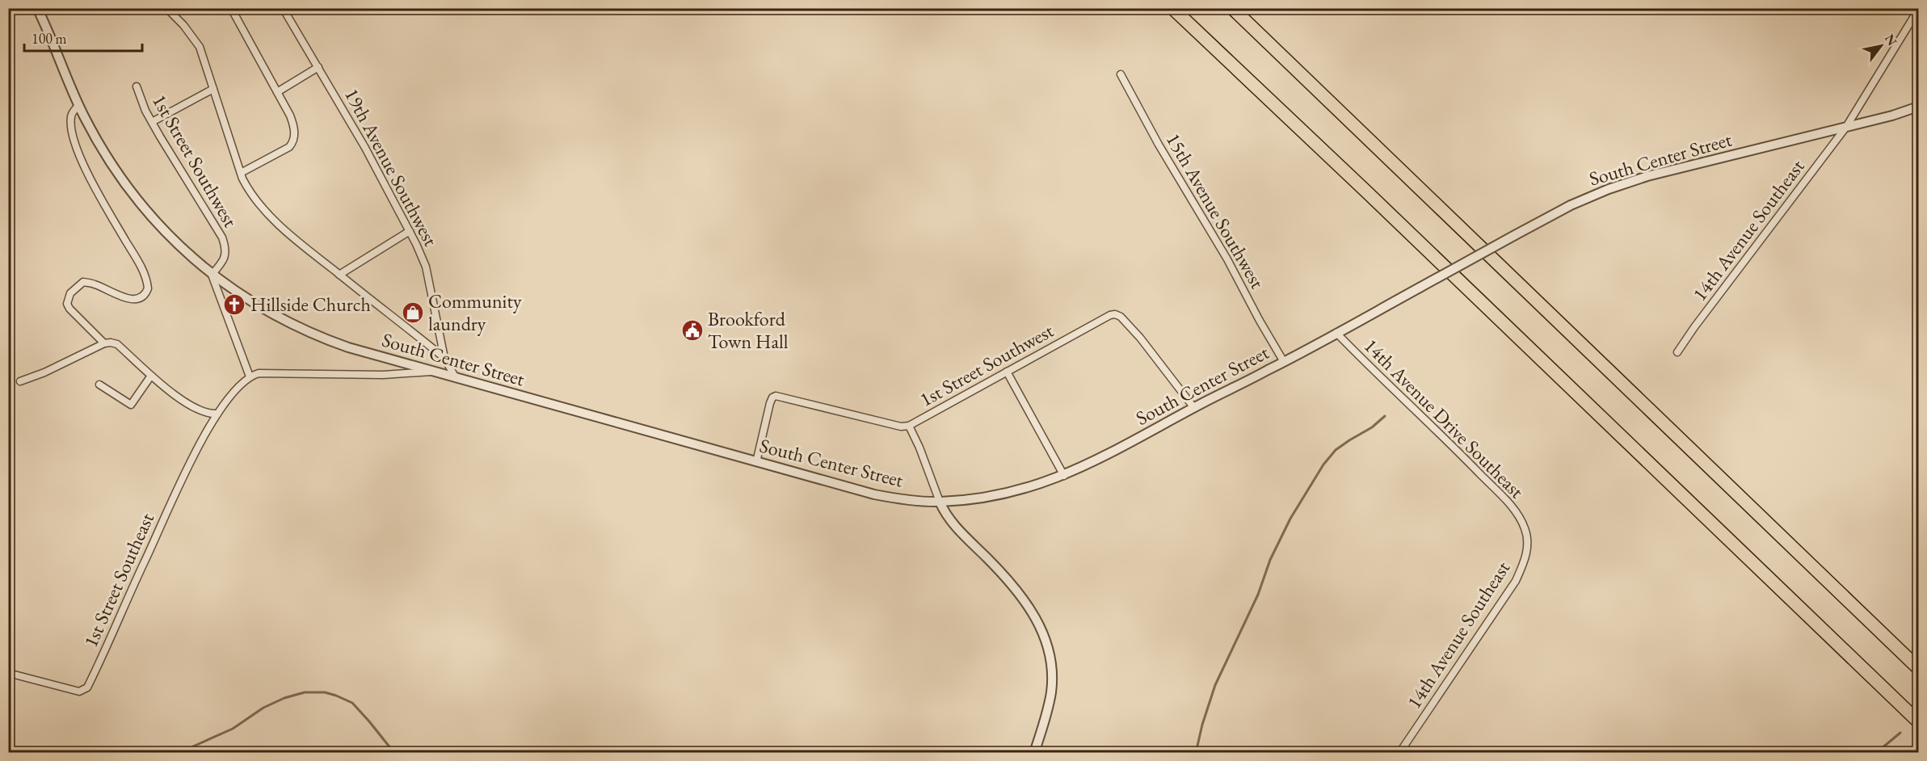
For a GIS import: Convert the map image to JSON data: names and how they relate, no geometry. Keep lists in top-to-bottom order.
{
  "streets": {
    "street": [
      "South Center Street",
      "1st Street Southwest",
      "19th Avenue Southwest",
      "15th Avenue Southwest",
      "14th Avenue Southeast",
      "14th Avenue Drive Southeast",
      "1st Street Southeast"
    ]
  },
  "crossings": [
    ["South Center Street", "1st Street Southwest"],
    ["South Center Street", "19th Avenue Southwest"],
    ["South Center Street", "15th Avenue Southwest"],
    ["South Center Street", "14th Avenue Southeast"],
    ["South Center Street", "14th Avenue Drive Southeast"],
    ["14th Avenue Southeast", "14th Avenue Drive Southeast"]
  ],
  "places": {
    "church": ["Hillside Church"],
    "shop": ["Community laundry"],
    "public building": ["Brookford Town Hall"]
  },
  "scale_bar": "100 m",
  "north": "top right"
}
